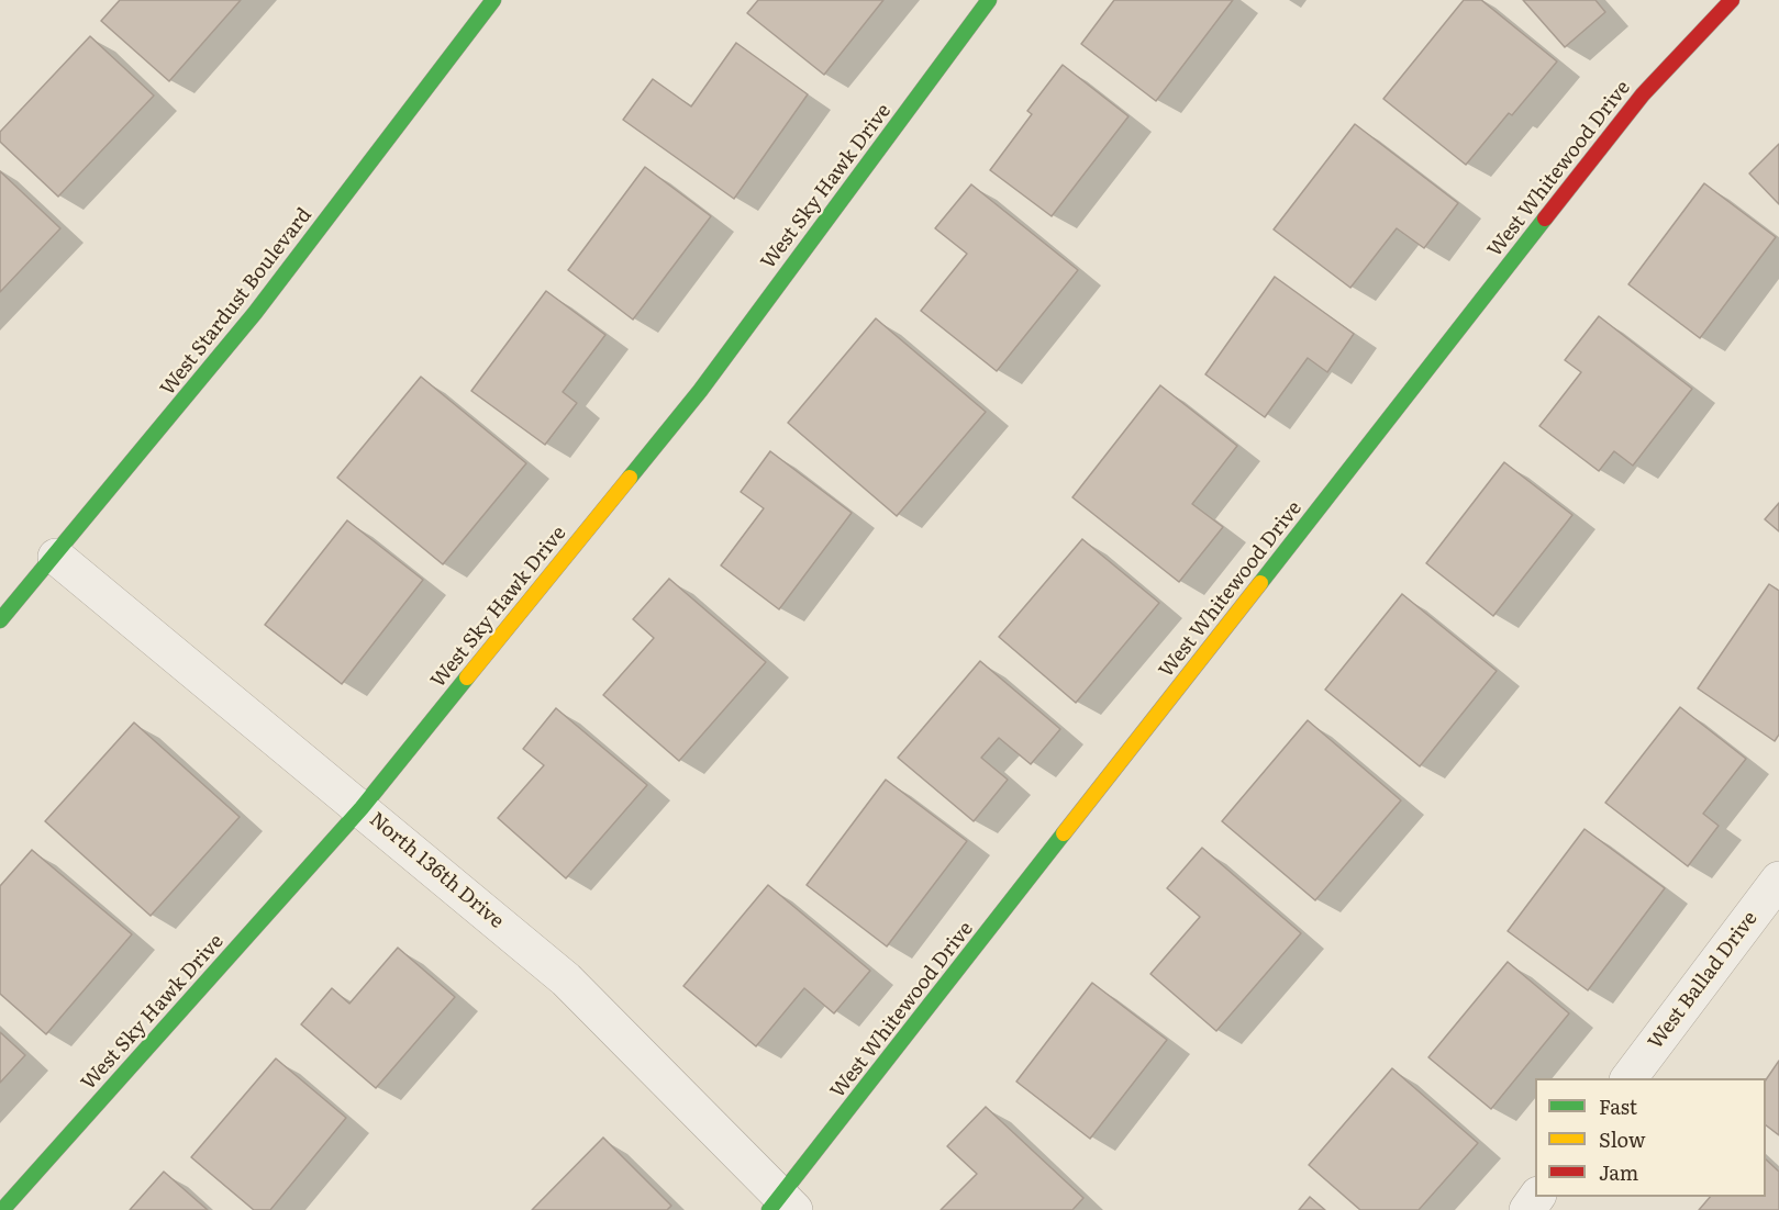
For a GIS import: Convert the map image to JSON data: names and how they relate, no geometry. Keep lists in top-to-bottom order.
{
  "streets": {
    "street": [
      "West Whitewood Drive",
      "West Sky Hawk Drive",
      "West Stardust Boulevard",
      "North 136th Drive",
      "West Ballad Drive"
    ]
  },
  "crossings": [
    ["West Whitewood Drive", "North 136th Drive"],
    ["West Sky Hawk Drive", "North 136th Drive"],
    ["West Stardust Boulevard", "North 136th Drive"]
  ],
  "legend": ["Fast", "Slow", "Jam"]
}
